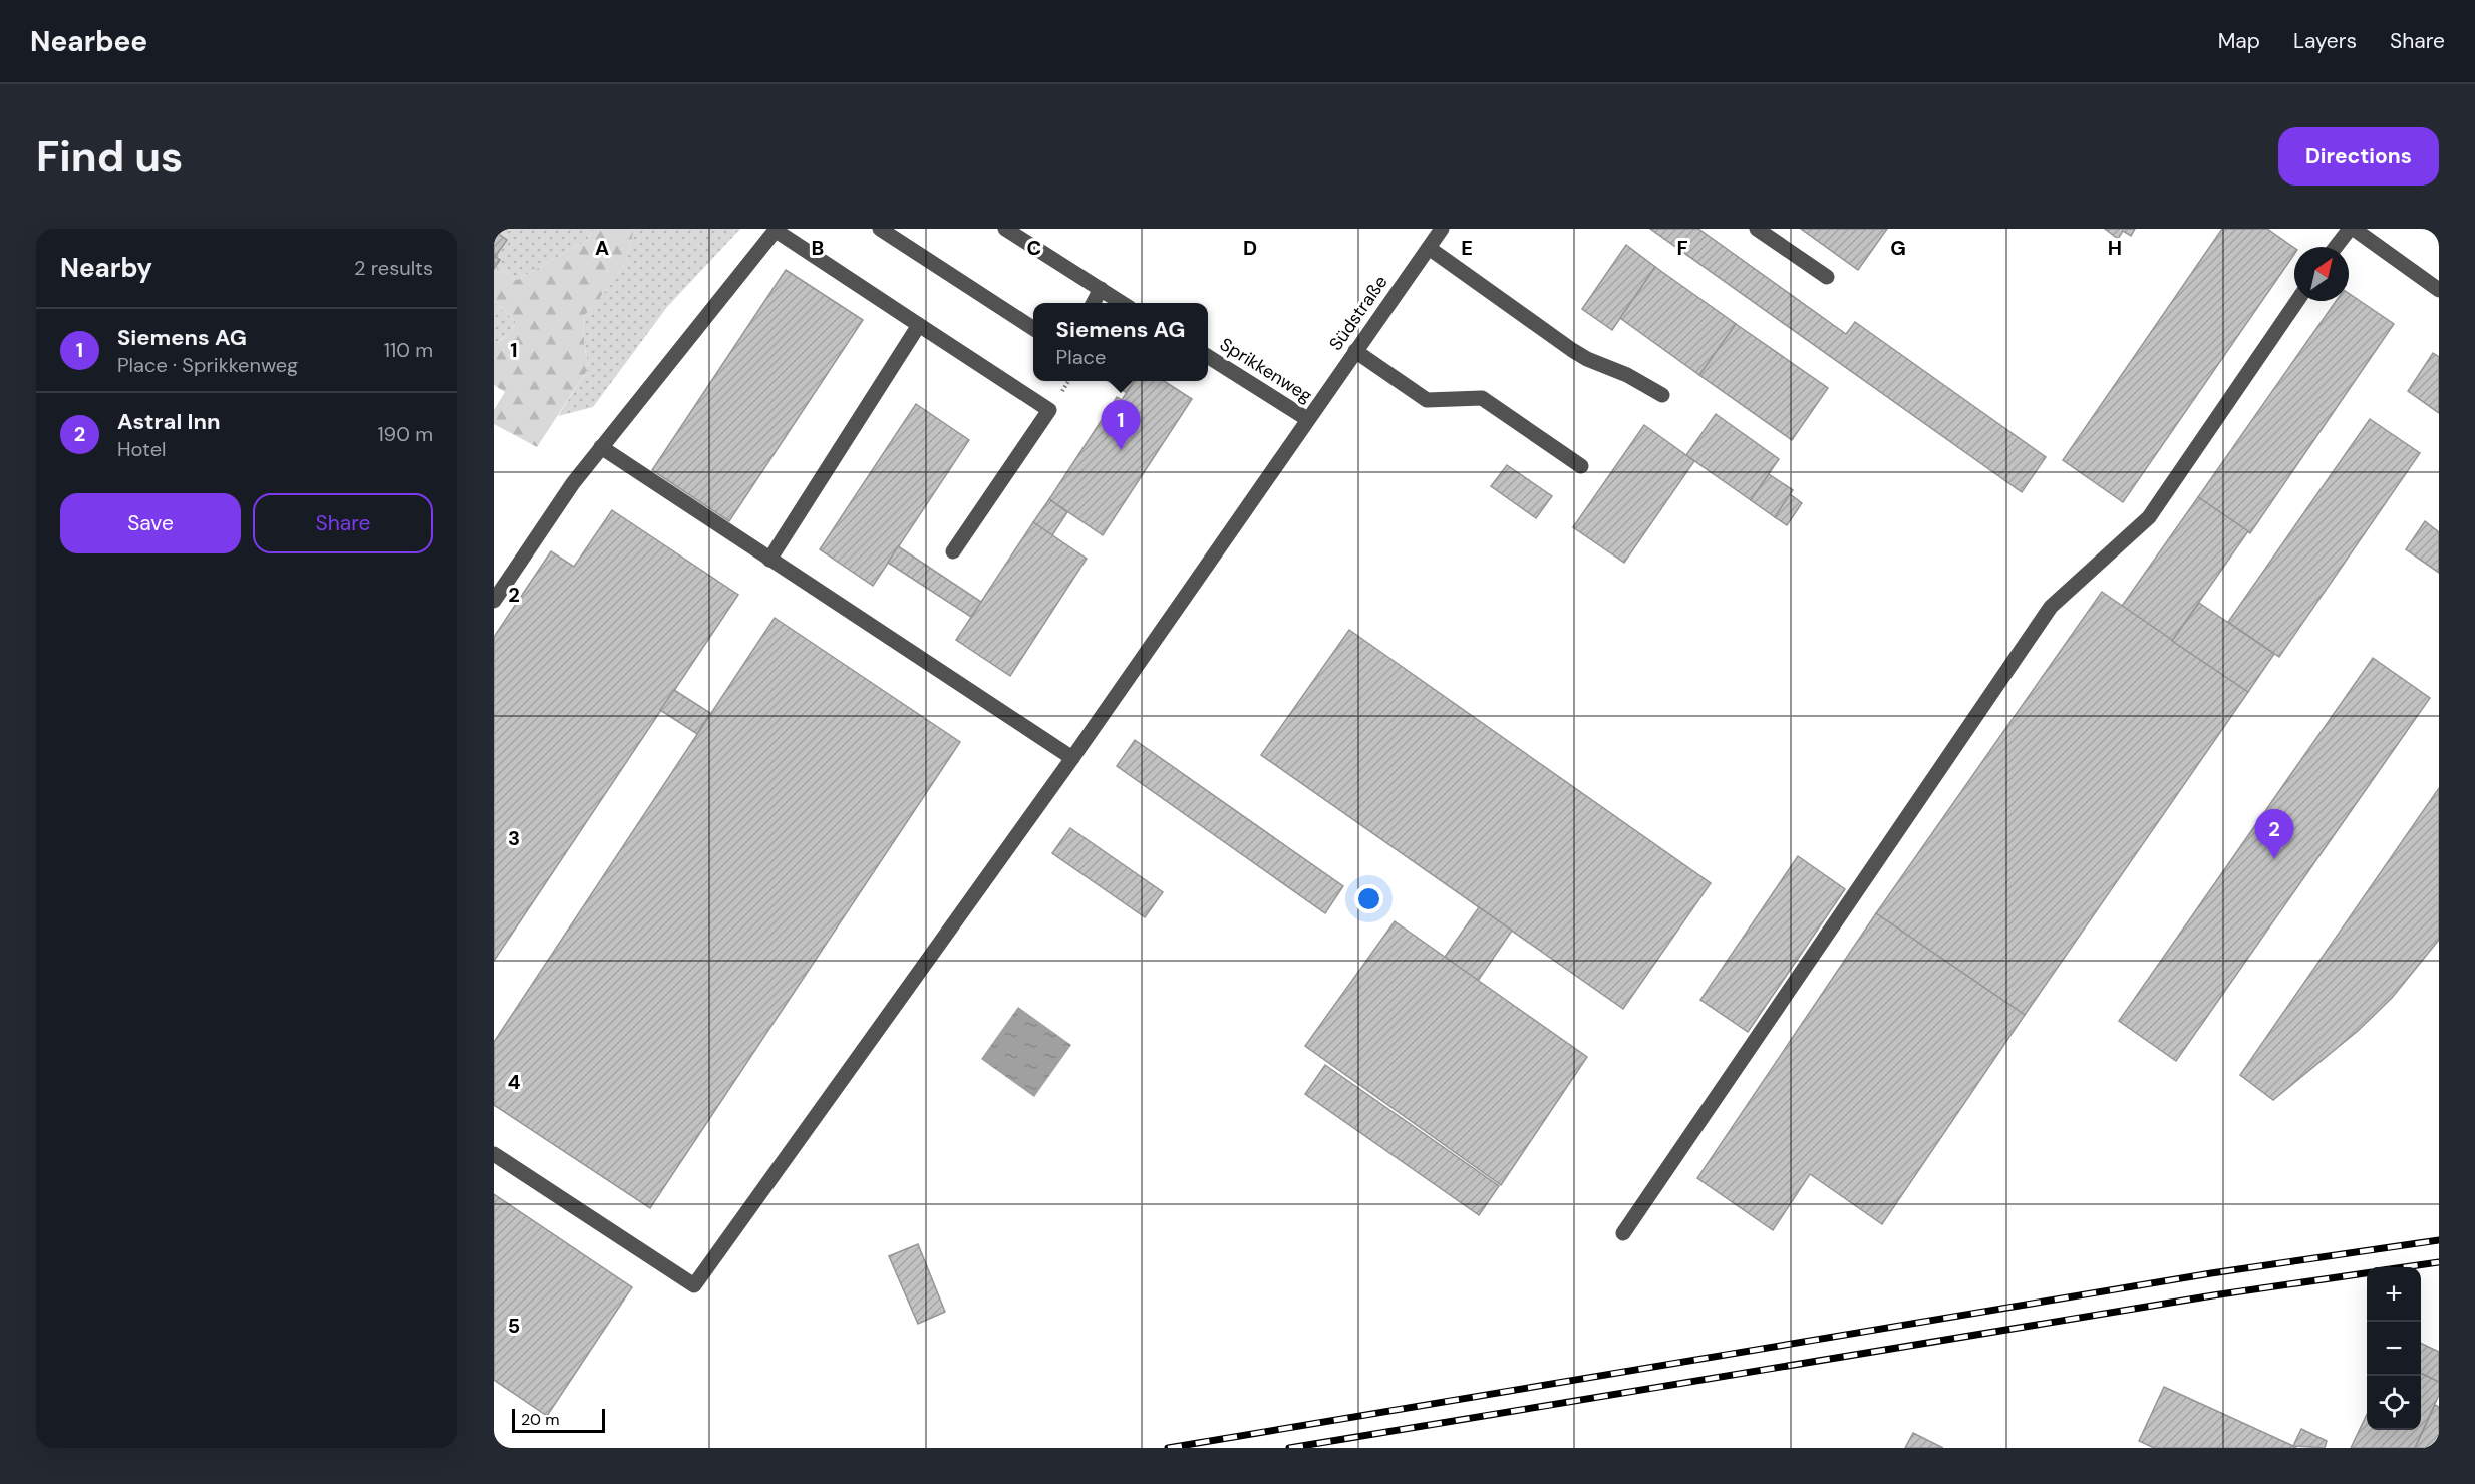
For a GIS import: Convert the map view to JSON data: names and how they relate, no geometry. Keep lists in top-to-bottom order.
{
  "streets": {
    "street": ["Südstraße", "Sprikkenweg"]
  },
  "crossings": [
    ["Südstraße", "Sprikkenweg"]
  ],
  "scale_bar": "20 m",
  "north": "top right",
  "page": {
    "header": "Nearbee",
    "nav": ["Map", "Layers", "Share"],
    "buttons": [
      "Directions",
      ["Save", "Share"]
    ],
    "title": "Find us",
    "heading": ["Nearby", "2 results"],
    "popup": ["Siemens AG", "Place"],
    "list": [
      {
        "mark": "1",
        "name": "Siemens AG",
        "note": "Place · Sprikkenweg",
        "value": "110 m"
      },
      {
        "mark": "2",
        "name": "Astral Inn",
        "note": "Hotel",
        "value": "190 m"
      }
    ],
    "pins": ["1", "2"],
    "map_buttons": ["+", "−"],
    "scale": "20 m"
  },
  "grid": {
    "columns": [
      "A",
      "B",
      "C",
      "D",
      "E",
      "F",
      "G",
      "H"
    ],
    "rows": [
      "1",
      "2",
      "3",
      "4",
      "5"
    ]
  }
}
